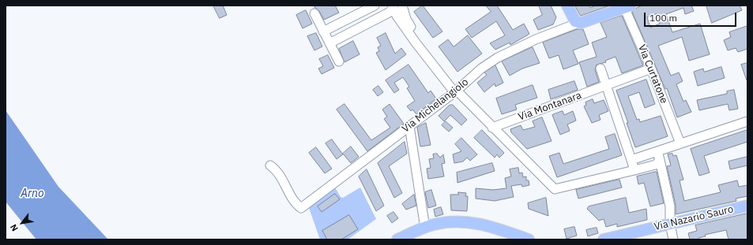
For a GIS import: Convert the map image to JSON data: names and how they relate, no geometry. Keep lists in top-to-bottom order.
{
  "streets": {
    "main road": ["Via Michelangiolo", "Via Nazario Sauro"],
    "street": ["Via Curtatone", "Via Montanara"]
  },
  "crossings": [
    ["Via Curtatone", "Via Michelangiolo"],
    ["Via Curtatone", "Via Montanara"]
  ],
  "water": ["Arno"],
  "scale_bar": "100 m",
  "north": "bottom left"
}
